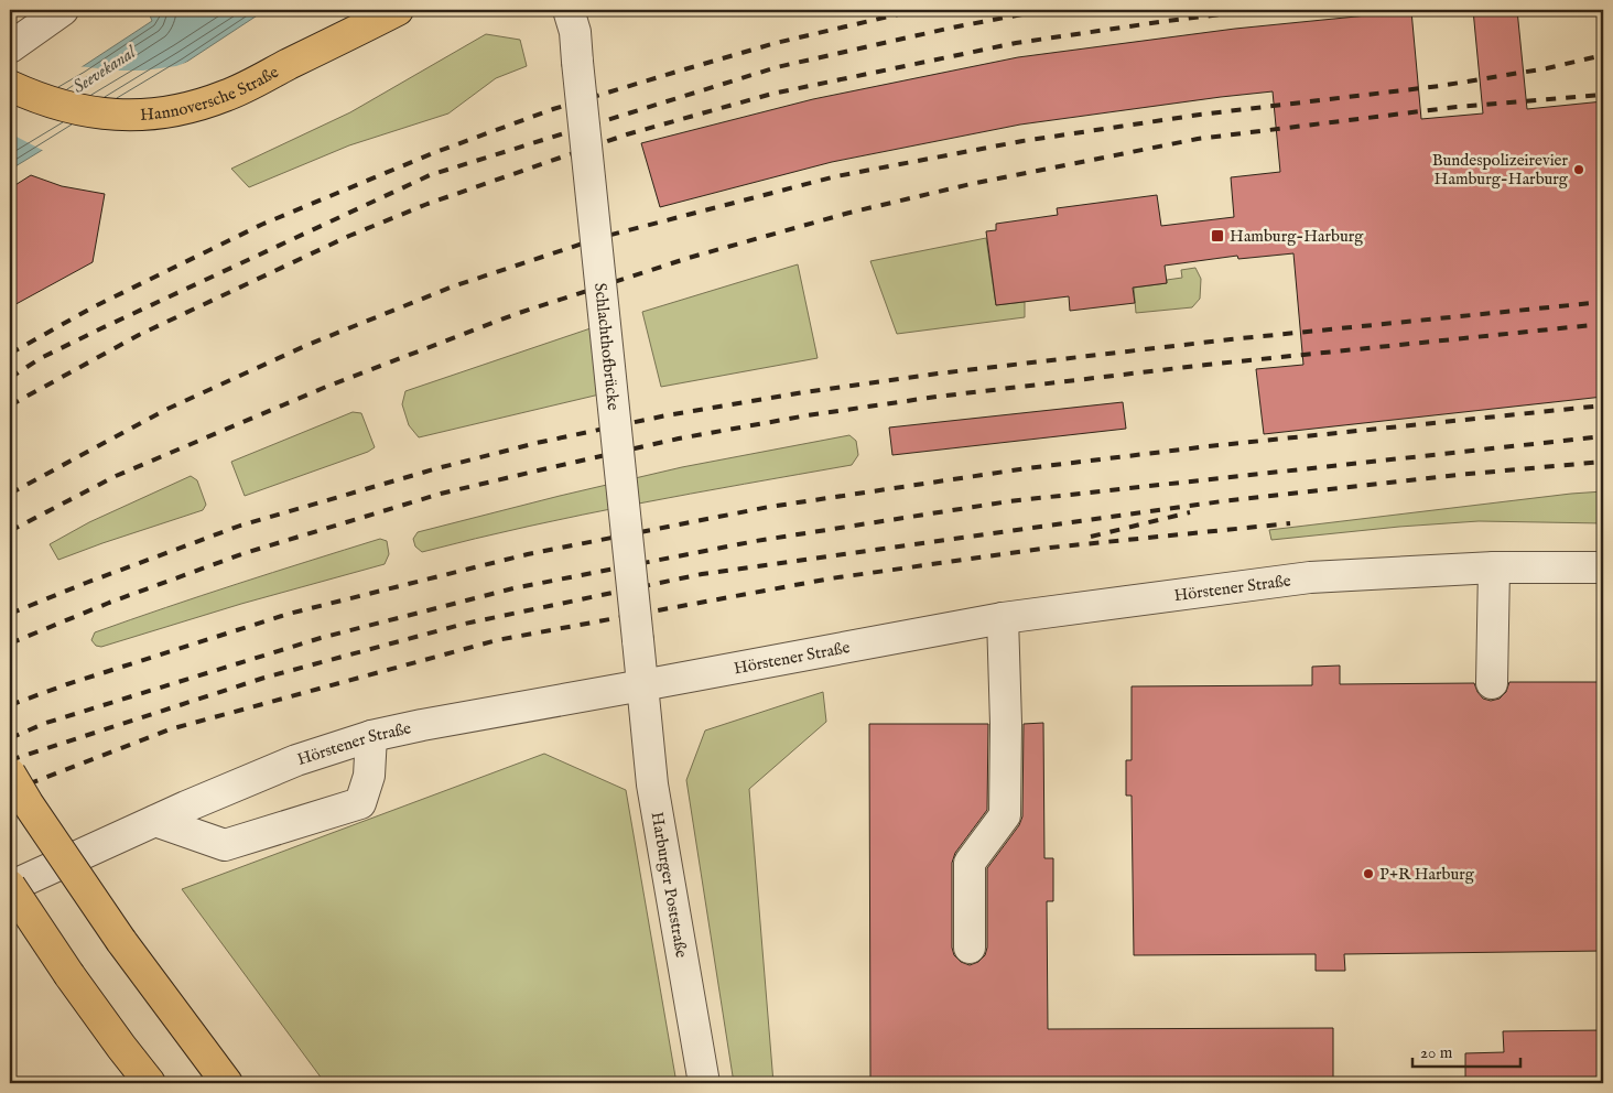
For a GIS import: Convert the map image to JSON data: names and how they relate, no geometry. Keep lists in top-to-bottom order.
{
  "streets": {
    "main road": ["Hannoversche Straße"],
    "street": ["Schlachthofbrücke", "Hörstener Straße", "Harburger Poststraße"]
  },
  "crossings": [
    ["Schlachthofbrücke", "Hörstener Straße"],
    ["Schlachthofbrücke", "Harburger Poststraße"],
    ["Hörstener Straße", "Harburger Poststraße"]
  ],
  "water": ["Seevekanal"],
  "places": {
    "other": ["Bundespolizeirevier Hamburg-Harburg", "P+R Harburg"],
    "transit": ["Hamburg-Harburg"]
  },
  "scale_bar": "20 m"
}
